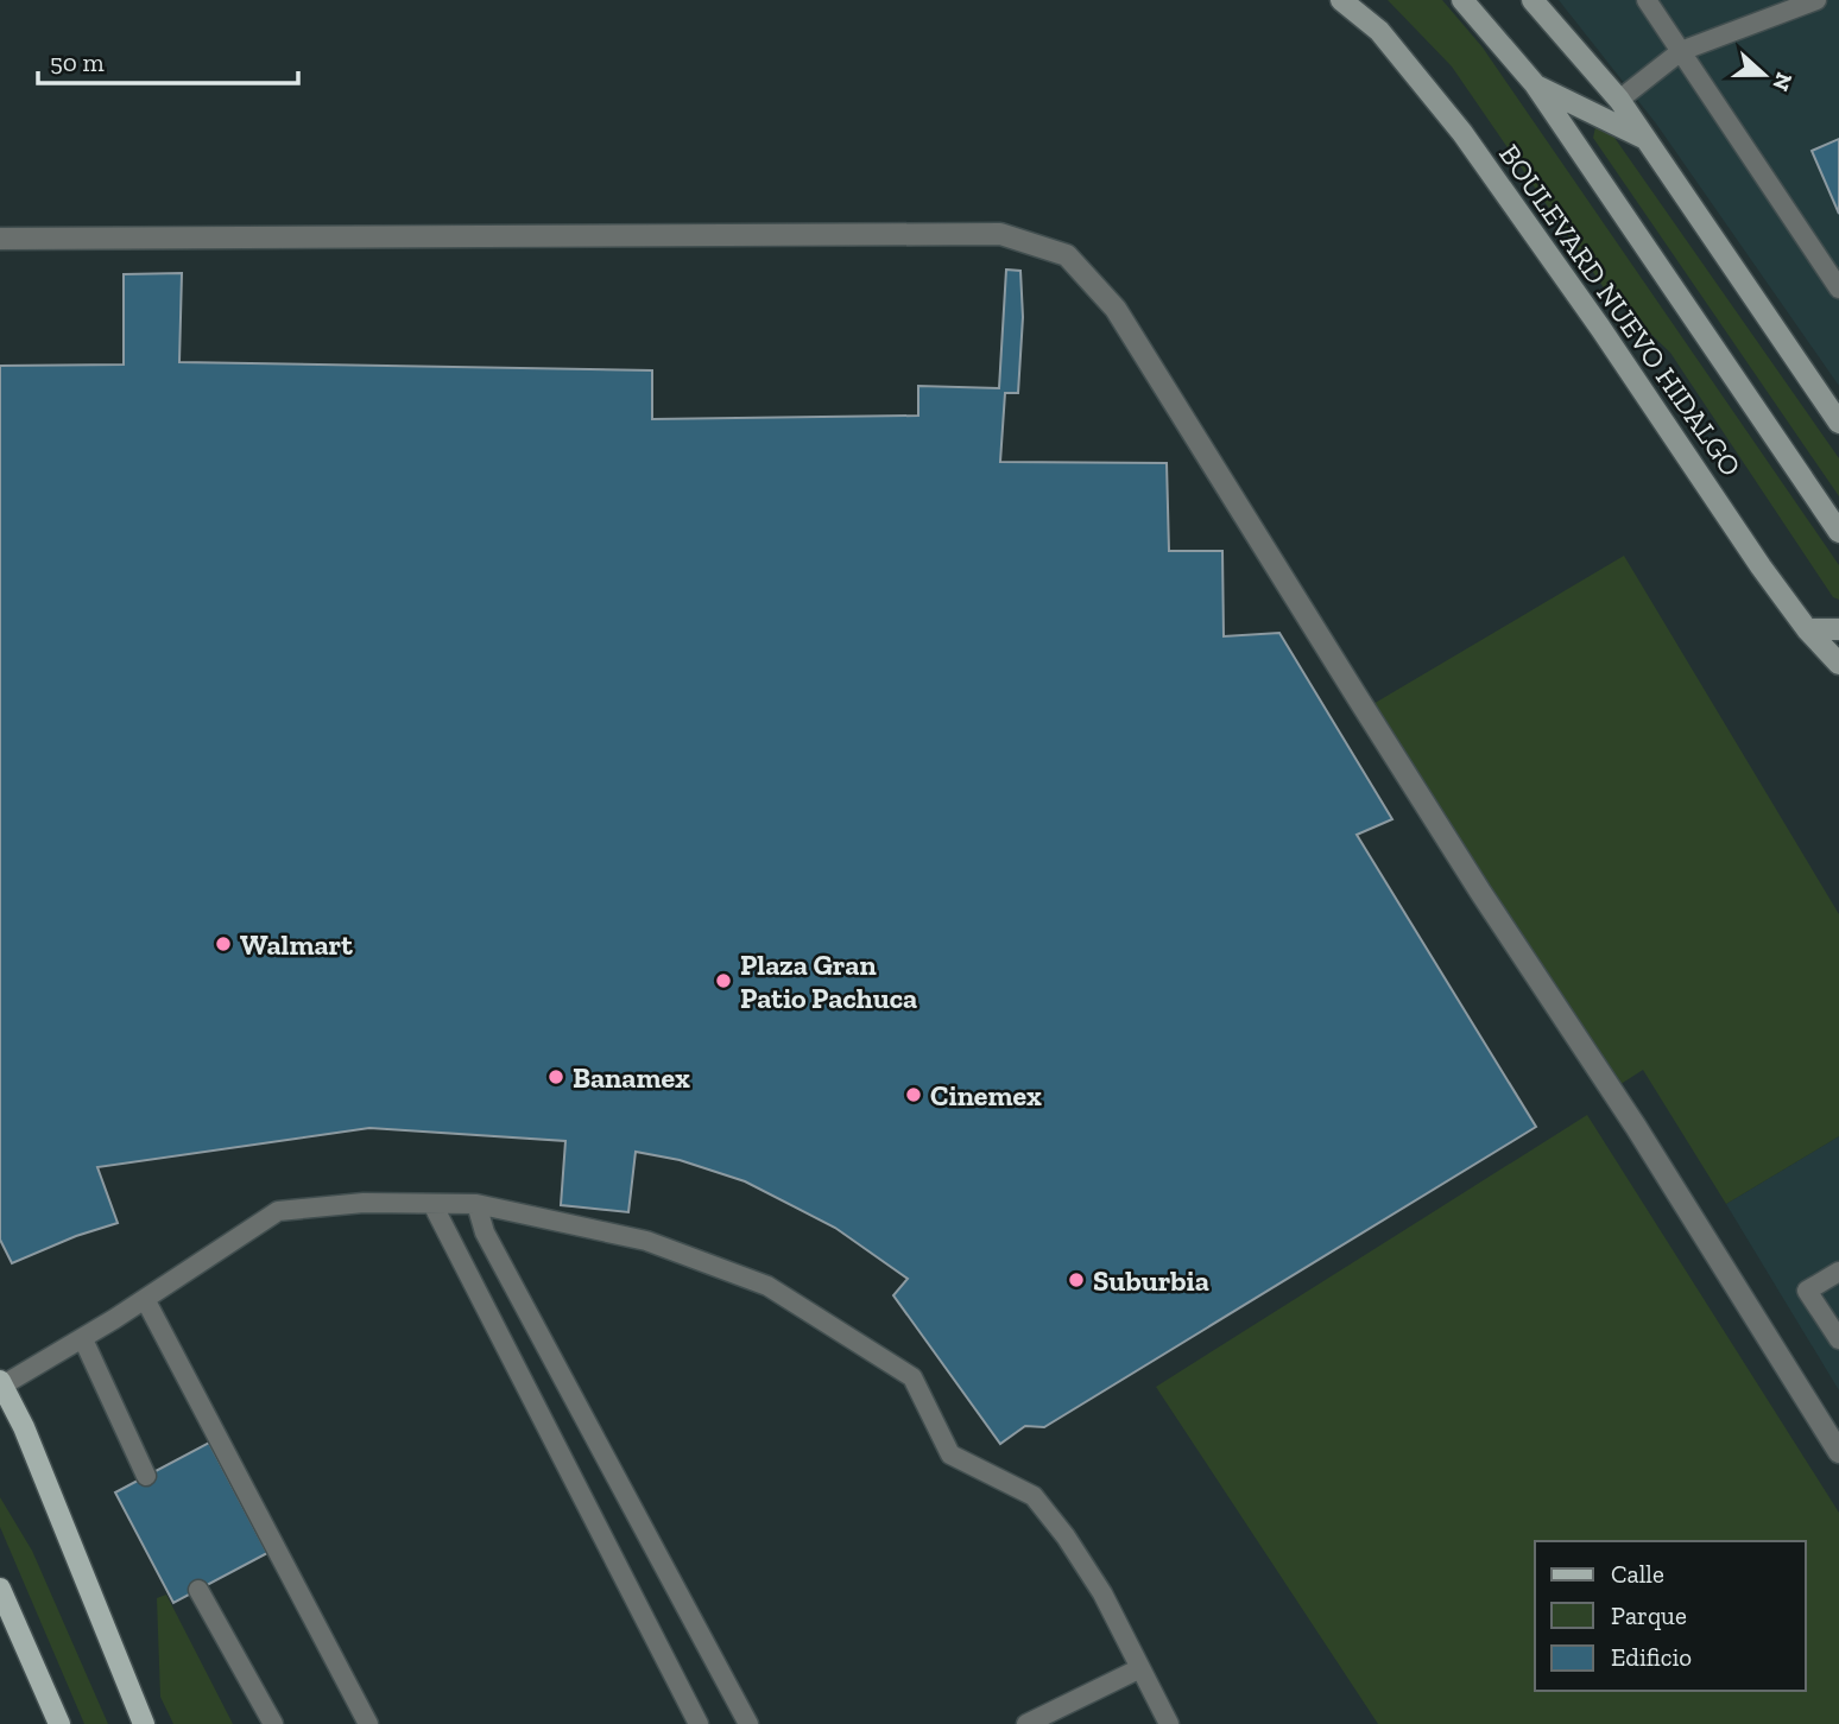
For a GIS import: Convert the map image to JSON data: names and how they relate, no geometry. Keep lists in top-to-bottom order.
{
  "streets": {
    "street": ["BOULEVARD NUEVO HIDALGO"]
  },
  "places": [
    "Walmart",
    "Plaza Gran Patio Pachuca",
    "Banamex",
    "Cinemex",
    "Suburbia"
  ],
  "legend": ["Calle", "Parque", "Edificio"],
  "scale_bar": "50 m",
  "north": "right"
}
